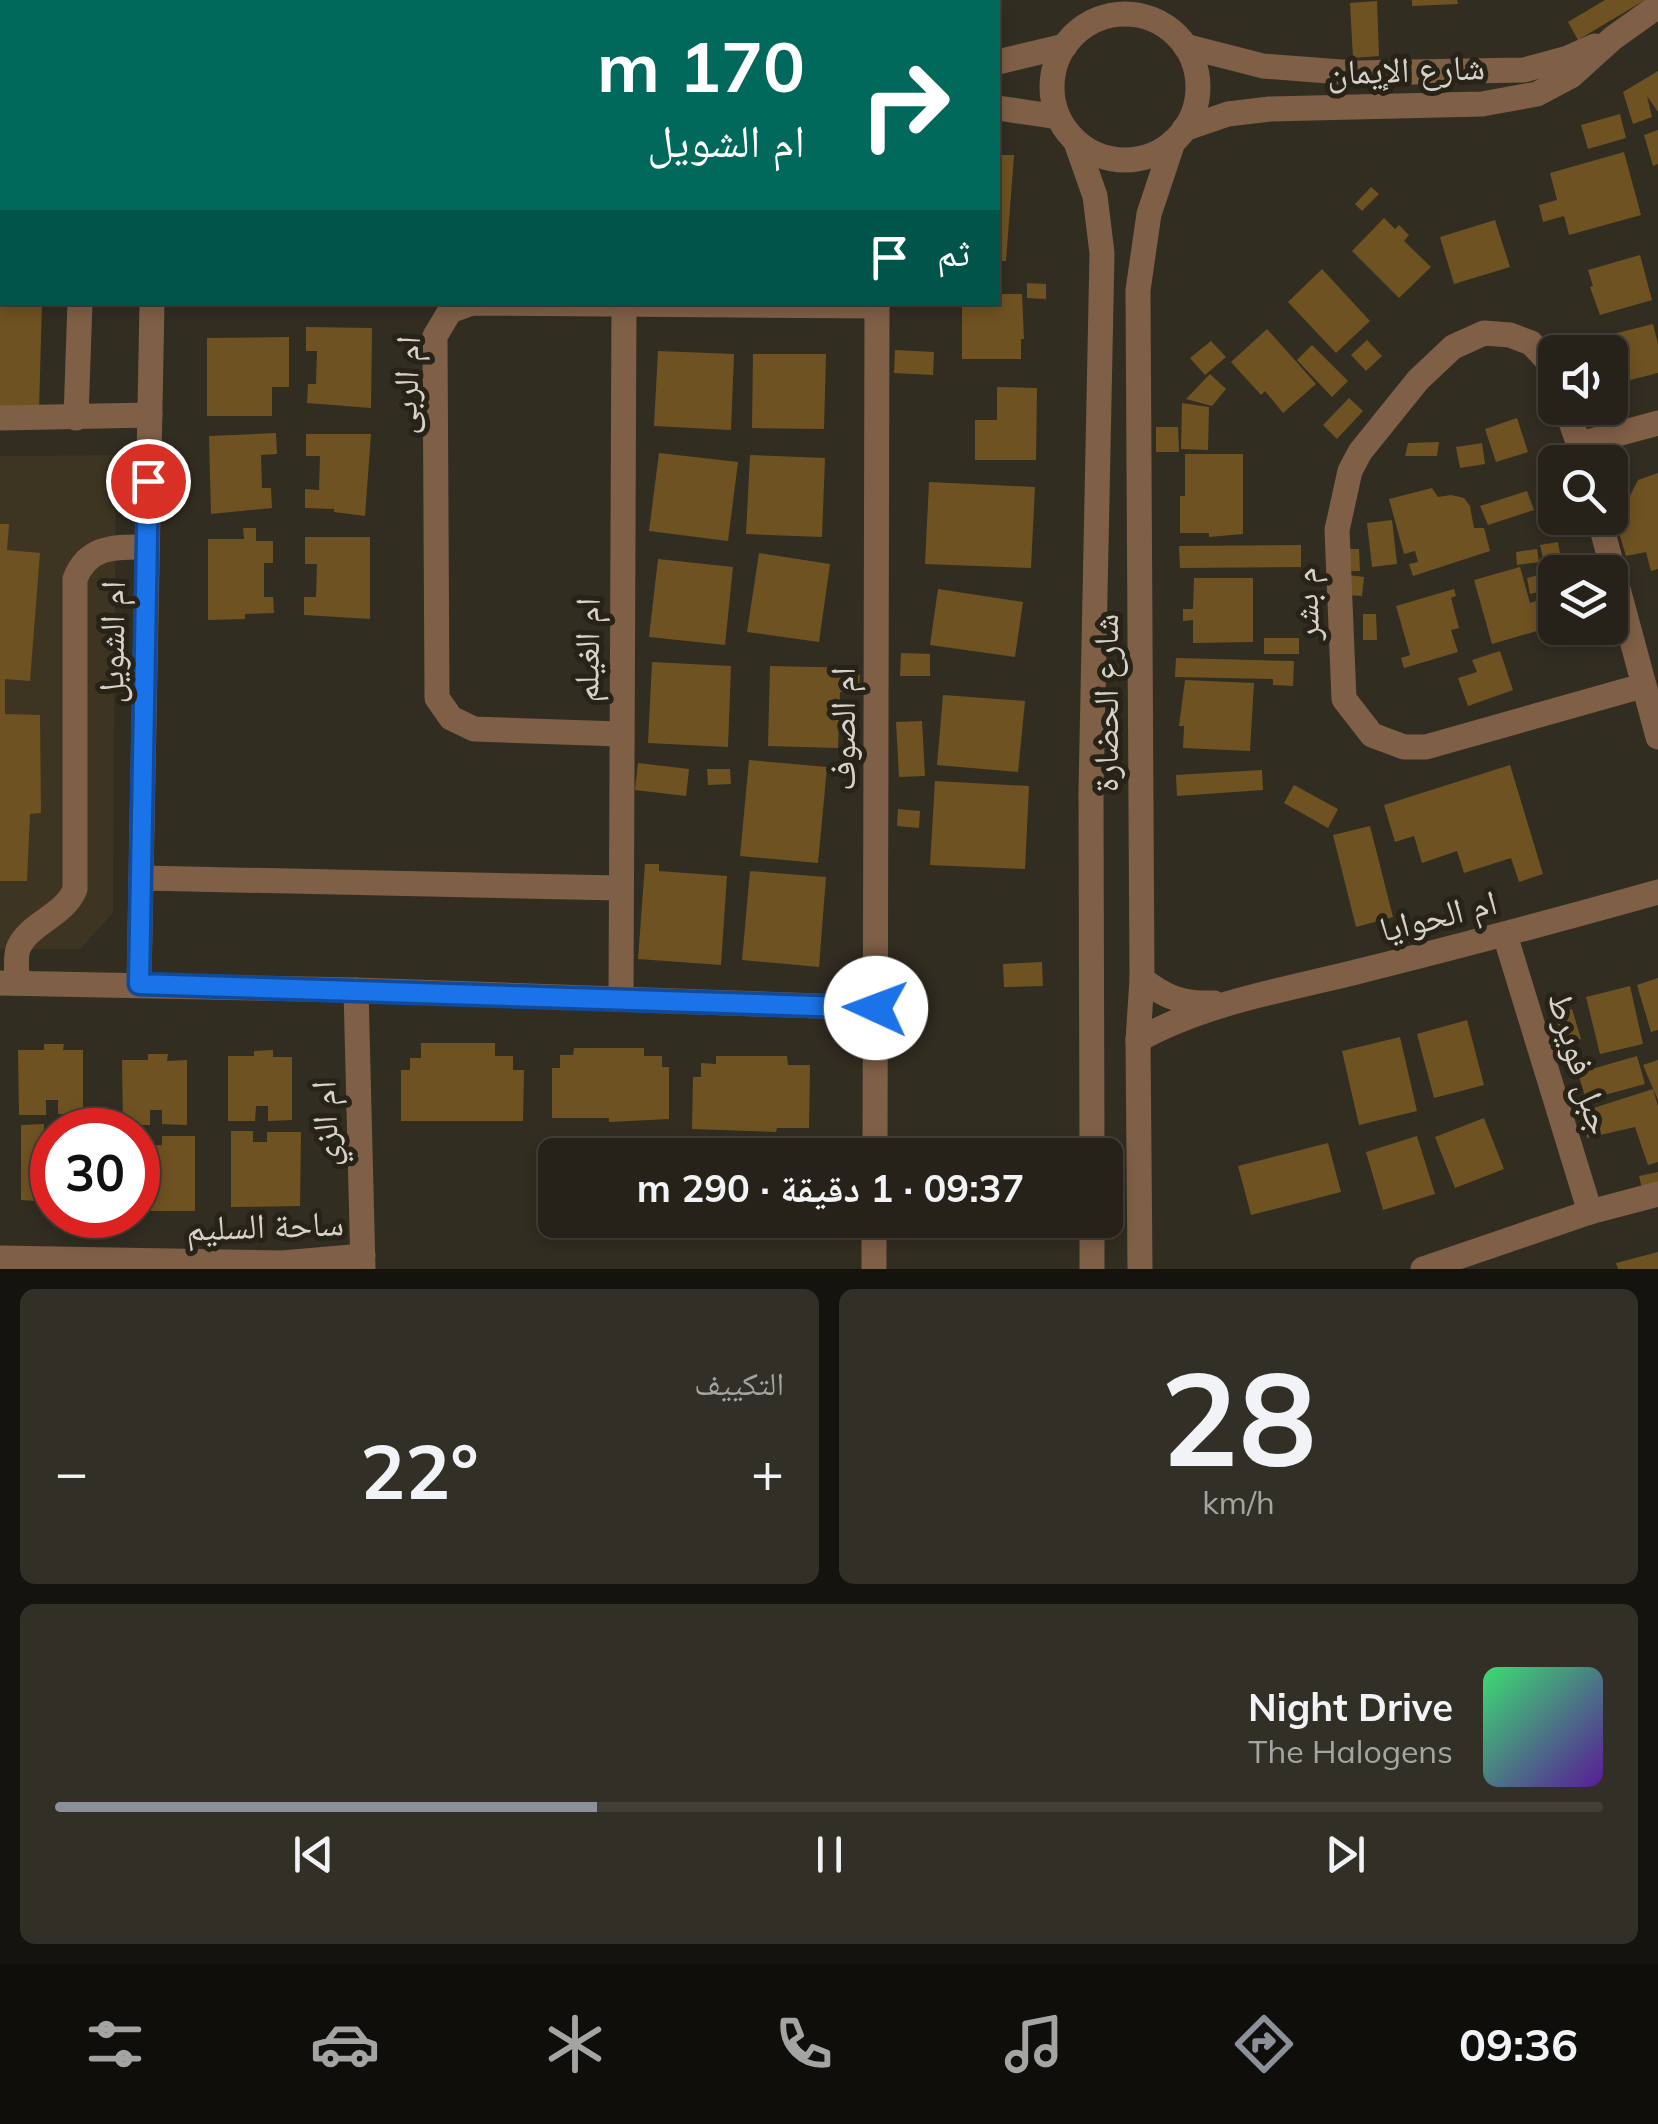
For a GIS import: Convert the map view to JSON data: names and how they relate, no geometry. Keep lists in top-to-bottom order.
{
  "streets": {
    "street": [
      "شارع الإيمان",
      "ام الربى",
      "م بشر",
      "ام الشويل",
      "ام الغيلم",
      "شارع الحضارة",
      "ام الصوف",
      "ام الحوايا",
      "جبل فويرط",
      "ام الزي",
      "ساحة السليم"
    ]
  },
  "crossings": [
    ["شارع الإيمان", "شارع الحضارة"],
    ["ام الربى", "ام الغيلم"],
    ["شارع الحضارة", "ام الحوايا"],
    ["ام الحوايا", "جبل فويرط"],
    ["ام الزي", "ساحة السليم"]
  ],
  "page": {
    "turn": ["170 m", "ام الشويل"],
    "then": "ثم",
    "limit": "30",
    "trip": "09:37 · 1 دقيقة · 290 m",
    "tile": [
      ["28", "km/h"],
      "التكييف"
    ],
    "heat": ["−", "22°", "+"],
    "song": ["Night Drive", "The Halogens"],
    "tabs": "09:36"
  }
}
